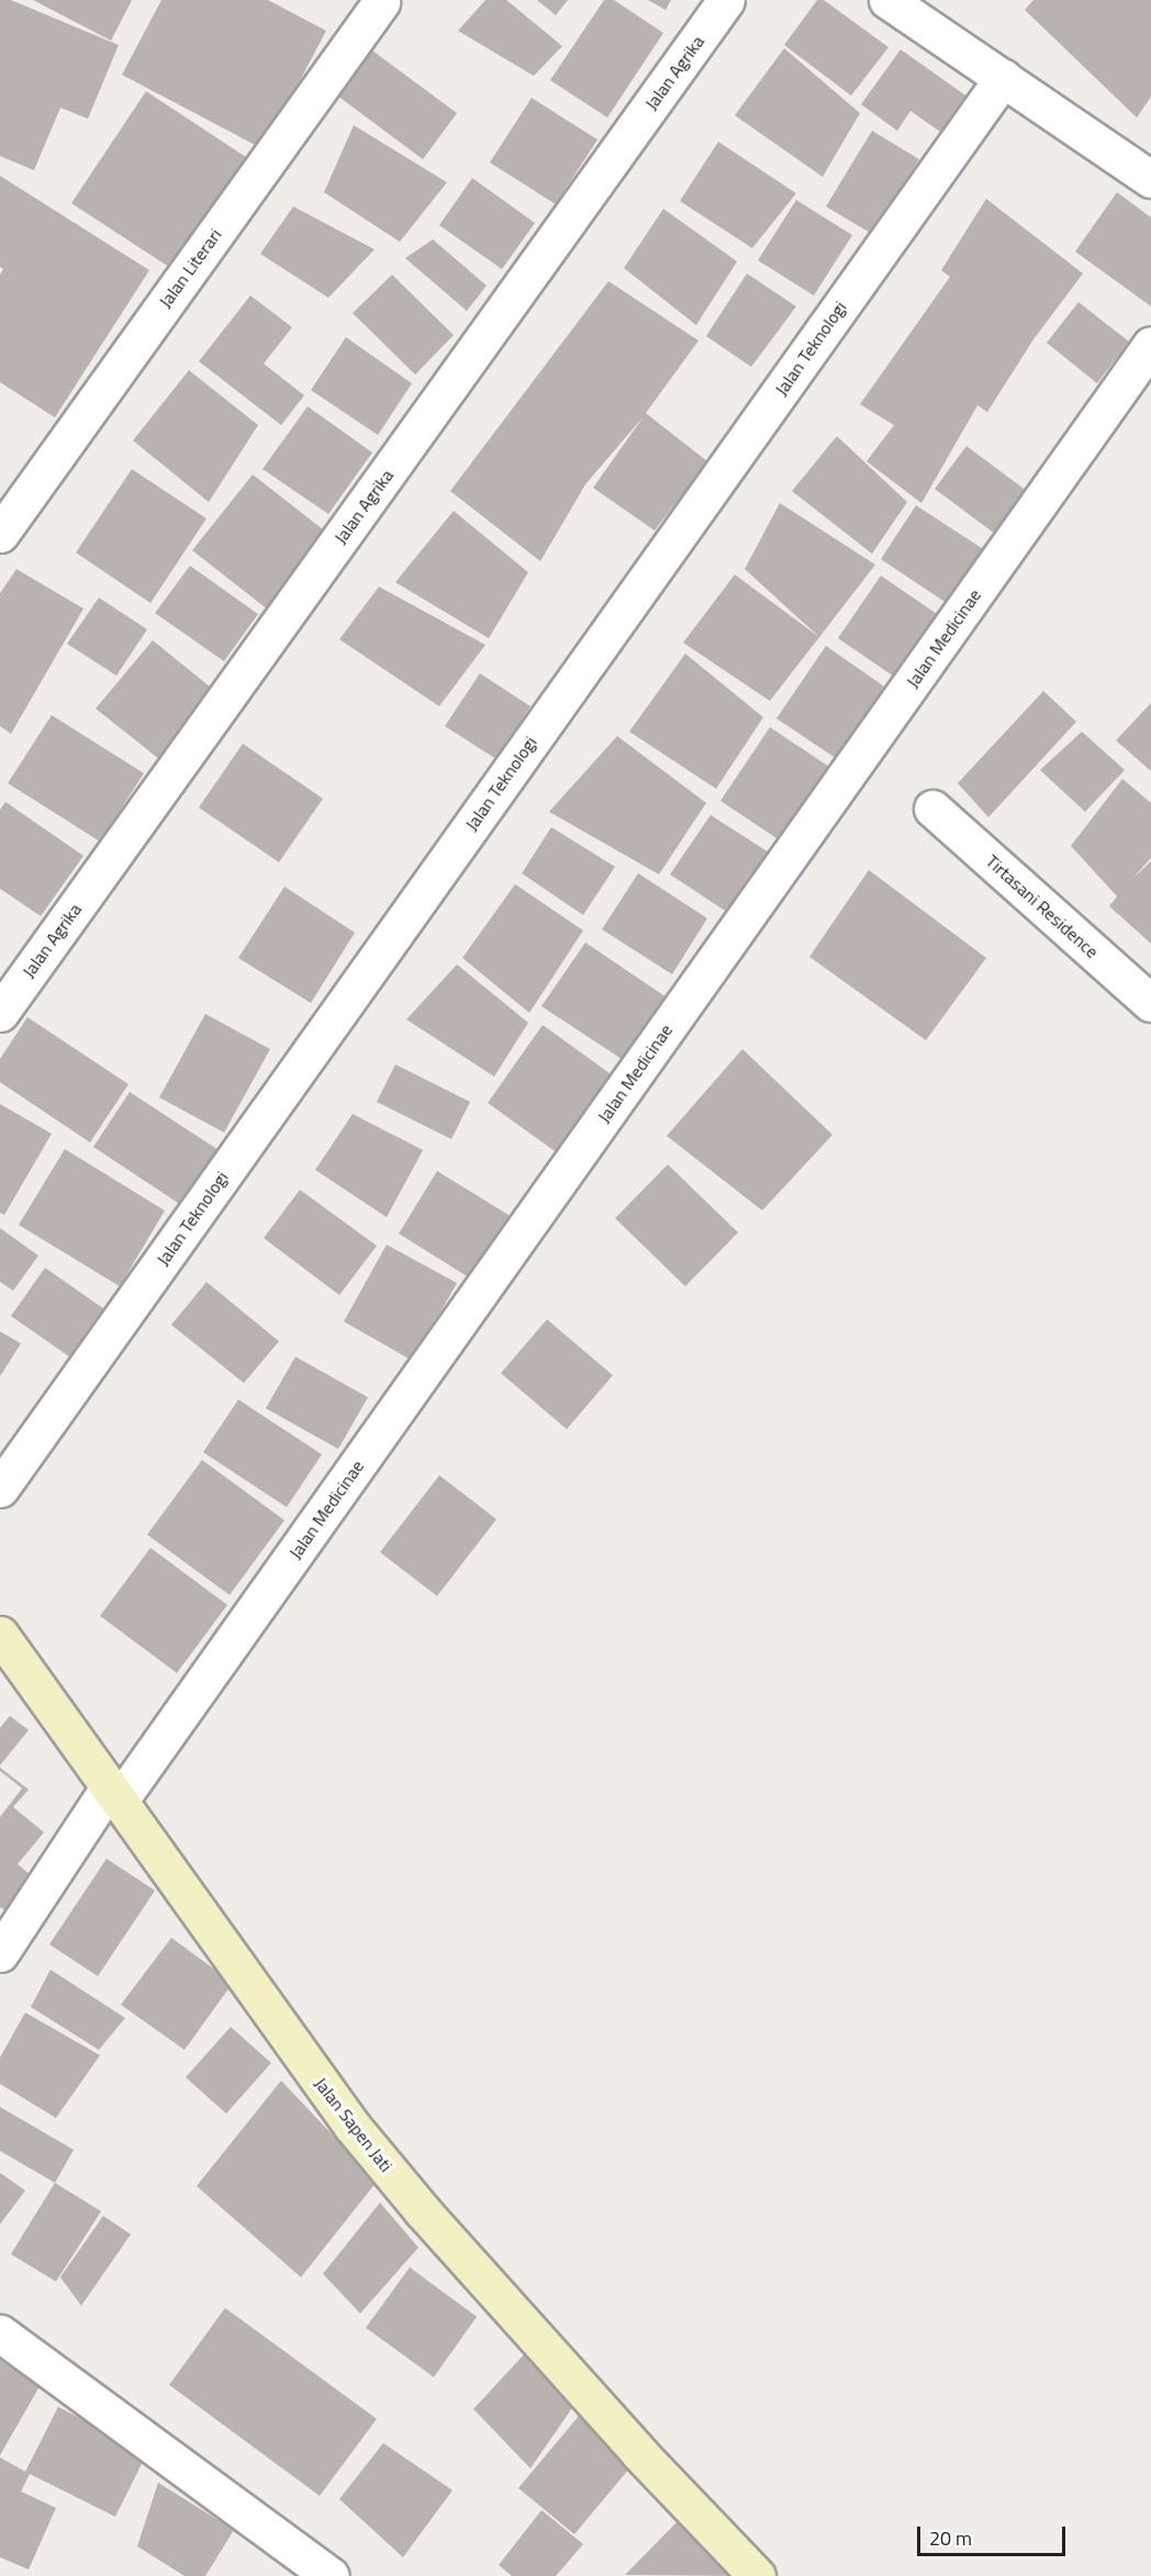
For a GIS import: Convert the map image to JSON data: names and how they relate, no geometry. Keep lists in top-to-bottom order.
{
  "streets": {
    "street": [
      "Jalan Agrika",
      "Jalan Literari",
      "Jalan Teknologi",
      "Jalan Medicinae",
      "Tirtasani Residence",
      "Jalan Sapen Jati"
    ]
  },
  "crossings": [
    ["Jalan Medicinae", "Jalan Sapen Jati"]
  ],
  "scale_bar": "20 m"
}
